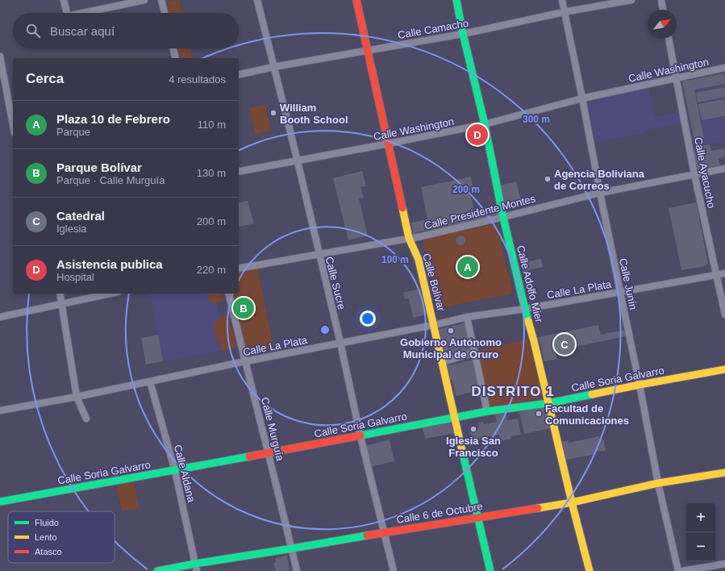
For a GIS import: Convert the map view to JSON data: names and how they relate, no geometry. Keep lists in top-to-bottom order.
{
  "streets": {
    "main road": [
      "Calle Bolívar",
      "Calle Adolfo Mier",
      "Calle Soria Galvarro",
      "Calle 6 de Octubre"
    ],
    "street": [
      "Calle Camacho",
      "Calle Washington",
      "Calle Ayacucho",
      "Calle Presidente Montes",
      "Calle Sucre",
      "Calle Junín",
      "Calle La Plata",
      "Calle Murguía",
      "Calle Aldana"
    ]
  },
  "crossings": [
    ["Calle Camacho", "Calle Bolívar"],
    ["Calle Camacho", "Calle Sucre"],
    ["Calle Camacho", "Calle Adolfo Mier"],
    ["Calle Camacho", "Calle Junín"],
    ["Calle Washington", "Calle Ayacucho"],
    ["Calle Washington", "Calle Bolívar"],
    ["Calle Washington", "Calle Sucre"],
    ["Calle Washington", "Calle Adolfo Mier"],
    ["Calle Washington", "Calle Junín"],
    ["Calle Ayacucho", "Calle Presidente Montes"],
    ["Calle Ayacucho", "Calle La Plata"],
    ["Calle Presidente Montes", "Calle Bolívar"],
    ["Calle Presidente Montes", "Calle Sucre"],
    ["Calle Presidente Montes", "Calle Adolfo Mier"],
    ["Calle Presidente Montes", "Calle Junín"],
    ["Calle Bolívar", "Calle La Plata"],
    ["Calle Bolívar", "Calle Soria Galvarro"],
    ["Calle Bolívar", "Calle 6 de Octubre"],
    ["Calle Sucre", "Calle La Plata"],
    ["Calle Sucre", "Calle Soria Galvarro"],
    ["Calle Sucre", "Calle 6 de Octubre"],
    ["Calle Adolfo Mier", "Calle La Plata"],
    ["Calle Adolfo Mier", "Calle Soria Galvarro"],
    ["Calle Adolfo Mier", "Calle 6 de Octubre"],
    ["Calle Junín", "Calle La Plata"],
    ["Calle Junín", "Calle Soria Galvarro"],
    ["Calle Junín", "Calle 6 de Octubre"],
    ["Calle La Plata", "Calle Murguía"],
    ["Calle La Plata", "Calle Aldana"],
    ["Calle Soria Galvarro", "Calle Murguía"],
    ["Calle Soria Galvarro", "Calle Aldana"],
    ["Calle Murguía", "Calle 6 de Octubre"],
    ["Calle Aldana", "Calle 6 de Octubre"]
  ],
  "districts": ["DISTRITO 1"],
  "places": [
    "William Booth School",
    "Agencia Boliviana de Correos",
    "Gobierno Autónomo Municipal de Oruro",
    "Facultad de Comunicaciones",
    "Iglesia San Francisco"
  ],
  "legend": ["Fluido", "Lento", "Atasco"],
  "north": "top right",
  "page": {
    "search": "Buscar aquí",
    "heading": ["Cerca", "4 resultados"],
    "list": [
      {
        "mark": "A",
        "name": "Plaza 10 de Febrero",
        "note": "Parque",
        "value": "110 m"
      },
      {
        "mark": "B",
        "name": "Parque Bolívar",
        "note": "Parque · Calle Murguía",
        "value": "130 m"
      },
      {
        "mark": "C",
        "name": "Catedral",
        "note": "Iglesia",
        "value": "200 m"
      },
      {
        "mark": "D",
        "name": "Asistencia publica",
        "note": "Hospital",
        "value": "220 m"
      }
    ],
    "pins": [
      "D",
      "A",
      "B",
      "C"
    ],
    "map_buttons": ["+", "−"]
  },
  "rings": ["300 m", "200 m", "100 m"]
}
